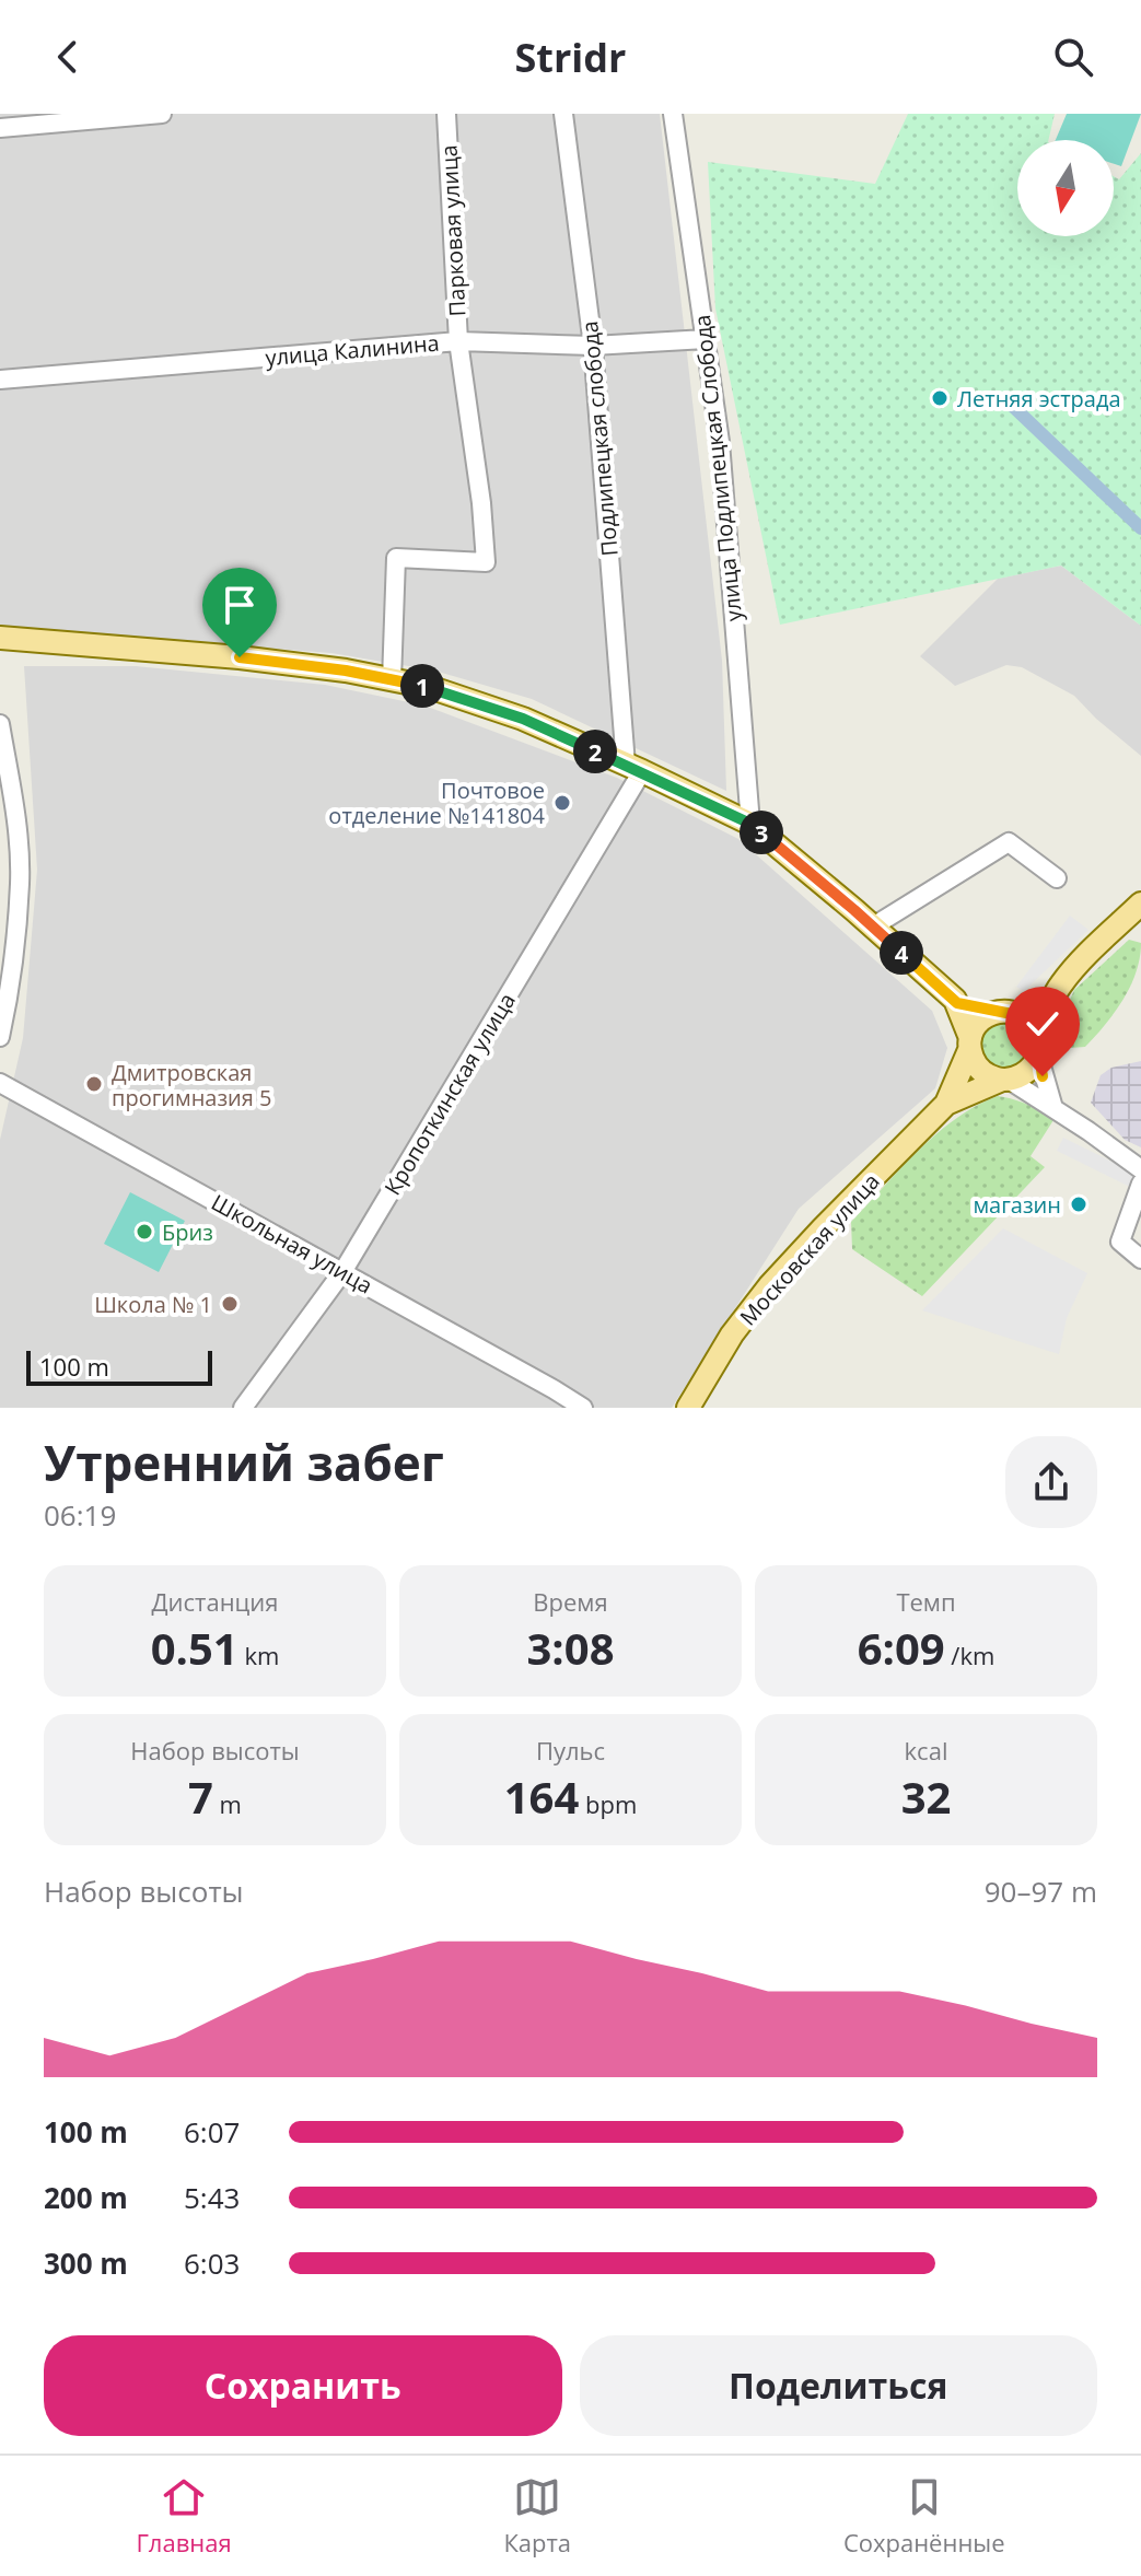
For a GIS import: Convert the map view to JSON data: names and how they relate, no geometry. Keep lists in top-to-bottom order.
{
  "streets": {
    "main road": ["Московская улица"],
    "street": [
      "Парковая улица",
      "улица Калинина",
      "Подлипецкая слобода",
      "улица Подлипецкая Слобода",
      "Кропоткинская улица",
      "Школьная улица"
    ]
  },
  "crossings": [
    ["Парковая улица", "улица Калинина"],
    ["улица Калинина", "Подлипецкая слобода"],
    ["улица Калинина", "улица Подлипецкая Слобода"],
    ["Подлипецкая слобода", "Кропоткинская улица"],
    ["Кропоткинская улица", "Школьная улица"]
  ],
  "places": [
    "Летняя эстрада",
    "Почтовое отделение №141804",
    "Дмитровская прогимназия 5",
    "магазин",
    "Бриз",
    "Школа № 1"
  ],
  "scale_bar": "100 m",
  "north": "bottom",
  "page": {
    "header": "Stridr",
    "pins": [
      "1",
      "2",
      "3",
      "4"
    ],
    "scale": "100 m",
    "heading": ["Утренний забег", "06:19"],
    "stats": [
      ["Дистанция", "0.51 km"],
      ["Время", "3:08"],
      ["Темп", "6:09 /km"],
      ["Набор высоты", "7 m"],
      ["Пульс", "164 bpm"],
      ["kcal", "32"]
    ],
    "chart": ["Набор высоты", "90–97 m"],
    "list": [
      {
        "name": "100 m",
        "note": "6:07"
      },
      {
        "name": "200 m",
        "note": "5:43"
      },
      {
        "name": "300 m",
        "note": "6:03"
      }
    ],
    "buttons": ["Сохранить", "Поделиться"],
    "tabs": ["Главная", "Карта", "Сохранённые"]
  }
}
